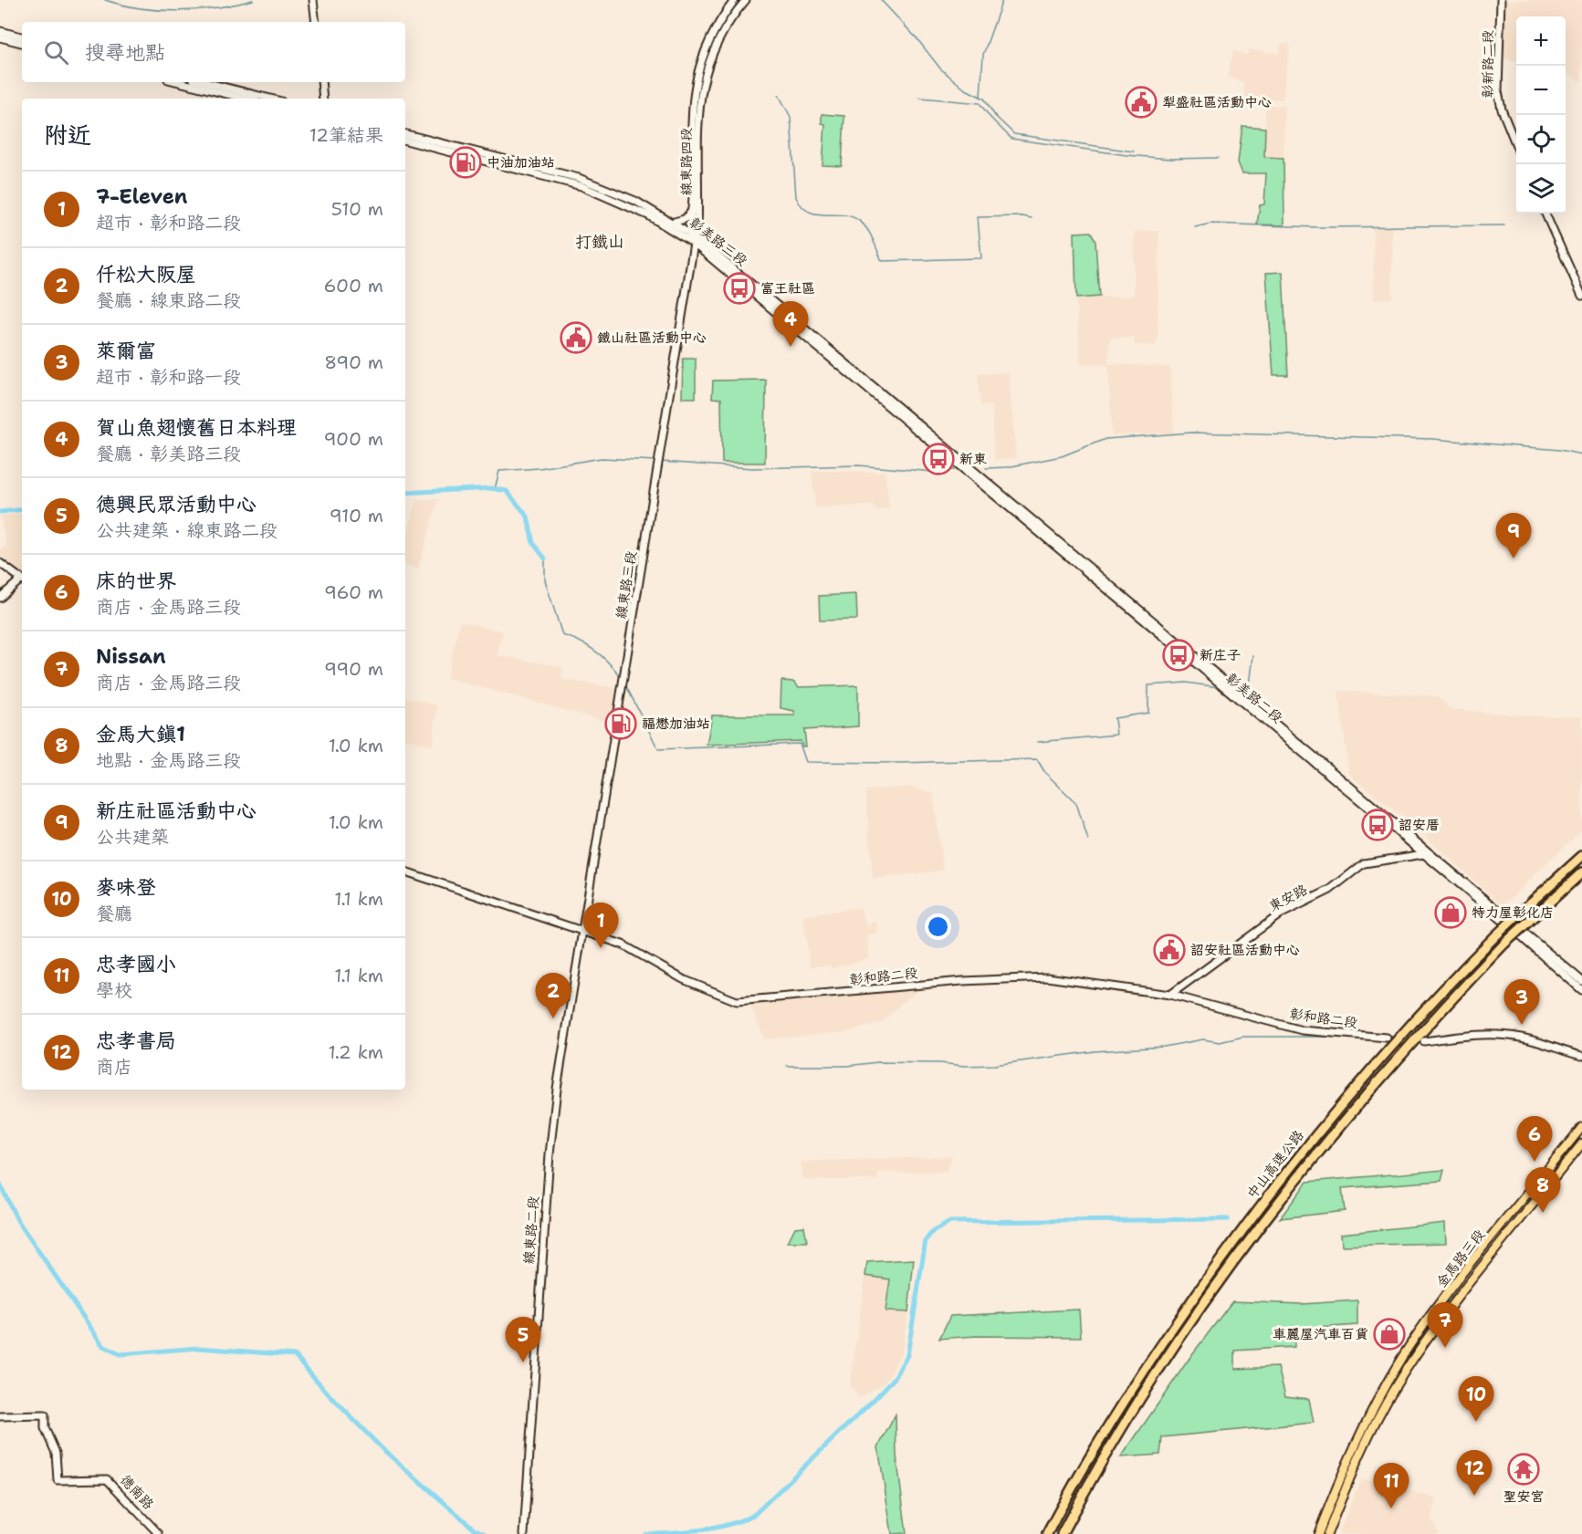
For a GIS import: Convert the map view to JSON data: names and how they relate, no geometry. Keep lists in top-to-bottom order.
{
  "streets": {
    "highway": ["中山高速公路"],
    "main road": [
      "彰新路二段",
      "線東路四段",
      "彰美路三段",
      "線東路三段",
      "彰美路二段",
      "東安路",
      "彰和路二段",
      "線東路二段",
      "金馬路三段",
      "德南路"
    ]
  },
  "crossings": [
    ["線東路四段", "彰美路三段"],
    ["線東路四段", "線東路三段"],
    ["彰美路三段", "線東路三段"],
    ["彰美路三段", "彰美路二段"],
    ["線東路三段", "彰和路二段"],
    ["線東路三段", "線東路二段"],
    ["彰美路二段", "東安路"],
    ["東安路", "彰和路二段"],
    ["彰和路二段", "線東路二段"]
  ],
  "districts": ["打鐵山"],
  "places": {
    "public building": ["犁盛社區活動中心", "鐵山社區活動中心", "詔安社區活動中心"],
    "fuel station": ["中油加油站", "福懋加油站"],
    "bus stop": [
      "富王社區",
      "新東",
      "新庄子",
      "詔安厝"
    ],
    "shop": ["特力屋彰化店", "車麗屋汽車百貨"],
    "temple": ["聖安宮"]
  },
  "page": {
    "map_buttons": ["+", "−"],
    "search": "搜尋地點",
    "heading": ["附近", "12筆結果"],
    "list": [
      {
        "mark": "1",
        "name": "7-Eleven",
        "note": "超市 · 彰和路二段",
        "value": "510 m"
      },
      {
        "mark": "2",
        "name": "仟松大阪屋",
        "note": "餐廳 · 線東路二段",
        "value": "600 m"
      },
      {
        "mark": "3",
        "name": "萊爾富",
        "note": "超市 · 彰和路一段",
        "value": "890 m"
      },
      {
        "mark": "4",
        "name": "賀山魚翅懷舊日本料理",
        "note": "餐廳 · 彰美路三段",
        "value": "900 m"
      },
      {
        "mark": "5",
        "name": "德興民眾活動中心",
        "note": "公共建築 · 線東路二段",
        "value": "910 m"
      },
      {
        "mark": "6",
        "name": "床的世界",
        "note": "商店 · 金馬路三段",
        "value": "960 m"
      },
      {
        "mark": "7",
        "name": "Nissan",
        "note": "商店 · 金馬路三段",
        "value": "990 m"
      },
      {
        "mark": "8",
        "name": "金馬大鎮1",
        "note": "地點 · 金馬路三段",
        "value": "1.0 km"
      },
      {
        "mark": "9",
        "name": "新庄社區活動中心",
        "note": "公共建築",
        "value": "1.0 km"
      },
      {
        "mark": "10",
        "name": "麥味登",
        "note": "餐廳",
        "value": "1.1 km"
      },
      {
        "mark": "11",
        "name": "忠孝國小",
        "note": "學校",
        "value": "1.1 km"
      },
      {
        "mark": "12",
        "name": "忠孝書局",
        "note": "商店",
        "value": "1.2 km"
      }
    ],
    "pins": [
      "4",
      "9",
      "1",
      "2",
      "3",
      "6",
      "8",
      "7",
      "5",
      "10",
      "12",
      "11"
    ]
  }
}
